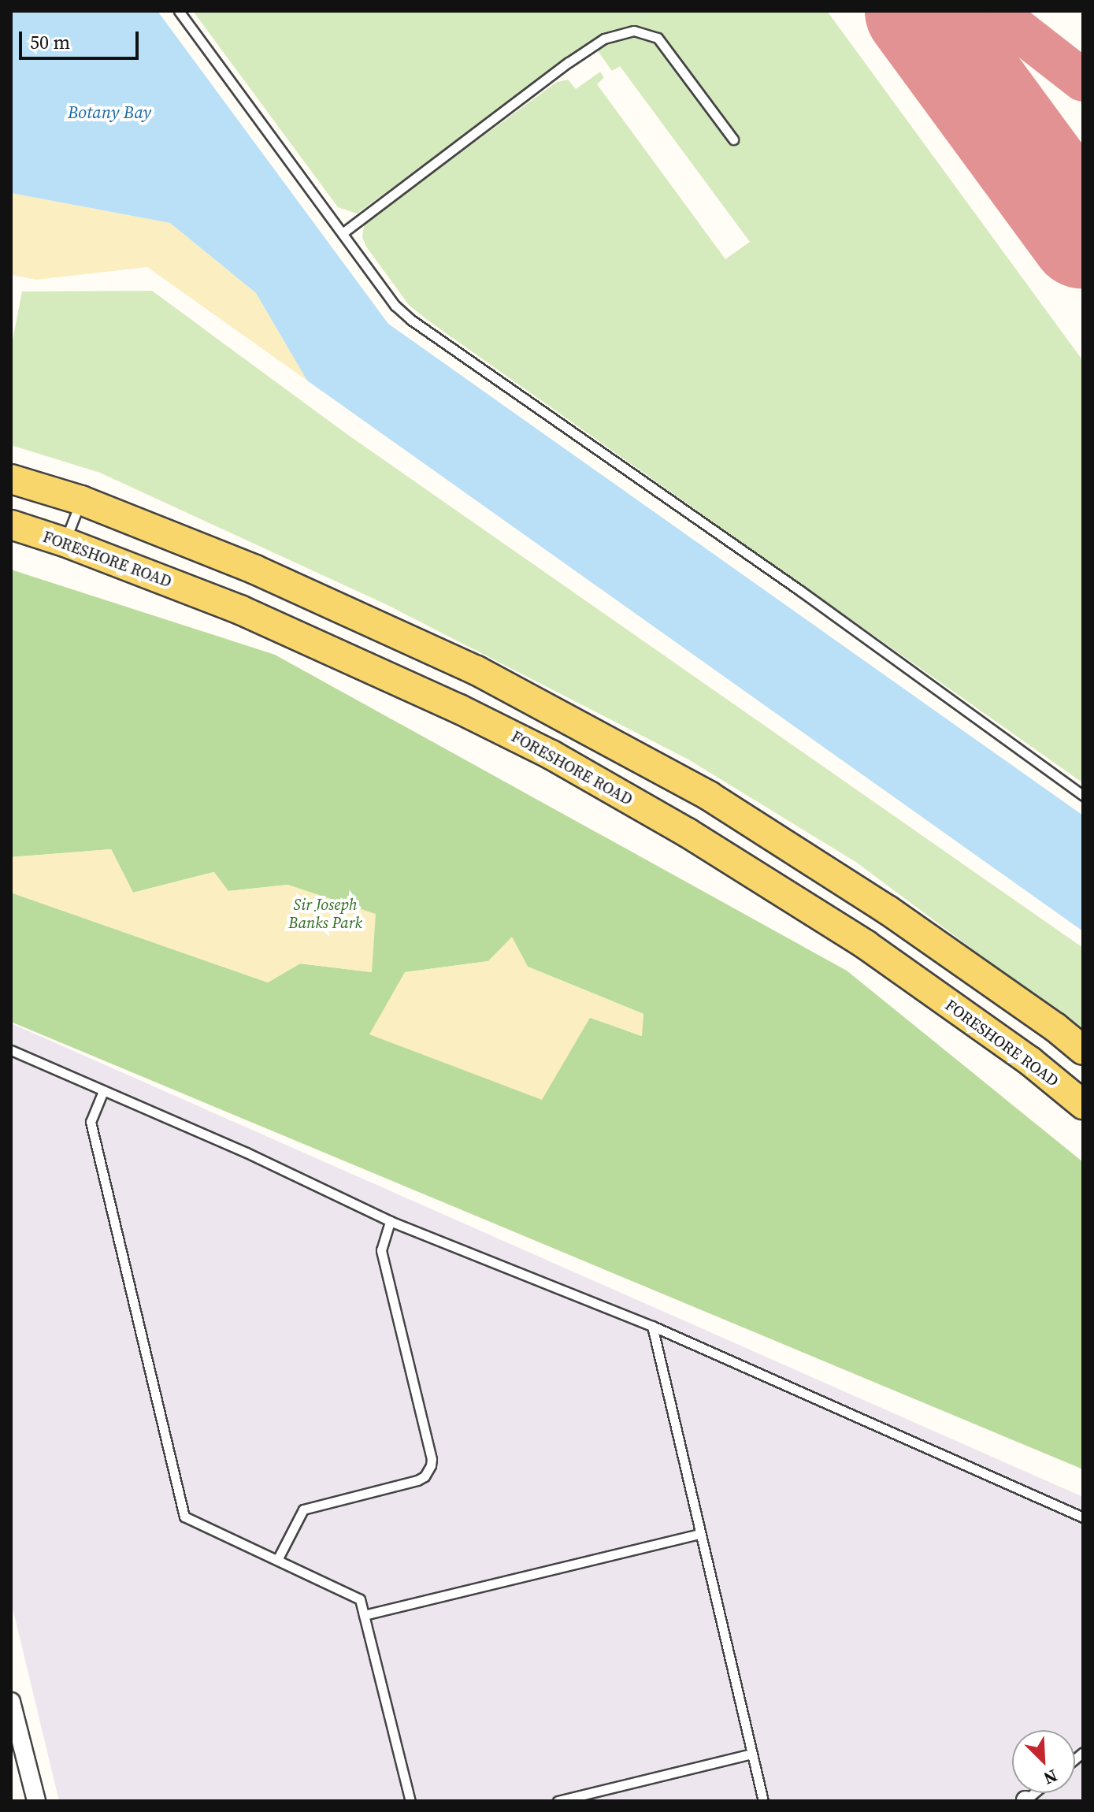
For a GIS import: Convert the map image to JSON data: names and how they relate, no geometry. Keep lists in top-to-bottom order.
{
  "streets": {
    "main road": ["FORESHORE ROAD"]
  },
  "water": ["Botany Bay"],
  "parks": ["Sir Joseph Banks Park"],
  "scale_bar": "50 m",
  "north": "bottom right"
}
